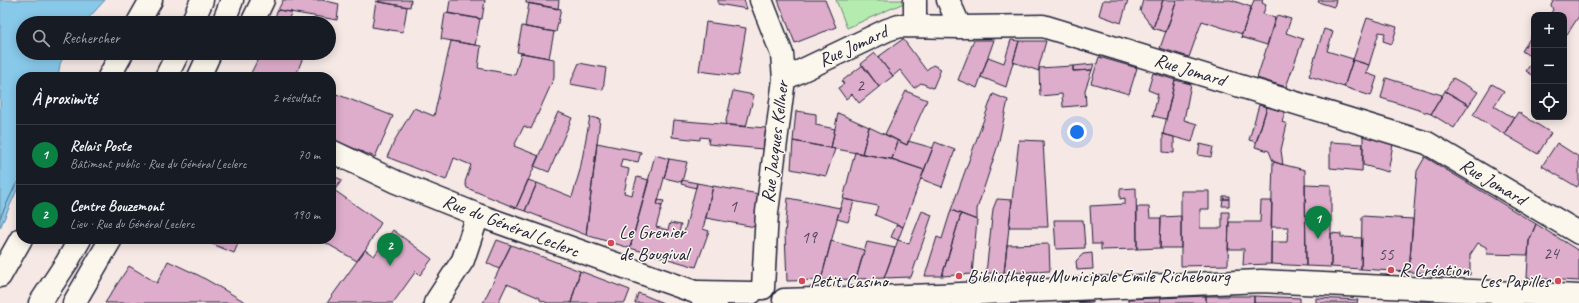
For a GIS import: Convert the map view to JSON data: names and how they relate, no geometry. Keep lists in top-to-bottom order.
{
  "streets": {
    "street": ["Rue Jomard", "Rue Jacques Kellner", "Rue du Général Leclerc"]
  },
  "crossings": [
    ["Rue Jomard", "Rue Jacques Kellner"],
    ["Rue Jacques Kellner", "Rue du Général Leclerc"]
  ],
  "places": [
    "Le Grenier de Bougival",
    "R Création",
    "Bibliothèque Municipale Emile Richebourg",
    "Petit Casino",
    "Les Papilles"
  ],
  "house_numbers": [
    "2",
    "1",
    "19",
    "24",
    "55"
  ],
  "page": {
    "map_buttons": ["+", "−"],
    "search": "Rechercher",
    "heading": ["À proximité", "2 résultats"],
    "list": [
      {
        "mark": "1",
        "name": "Relais Poste",
        "note": "Bâtiment public · Rue du Général Leclerc",
        "value": "70 m"
      },
      {
        "mark": "2",
        "name": "Centre Bouzemont",
        "note": "Lieu · Rue du Général Leclerc",
        "value": "190 m"
      }
    ],
    "pins": ["1", "2"]
  }
}
